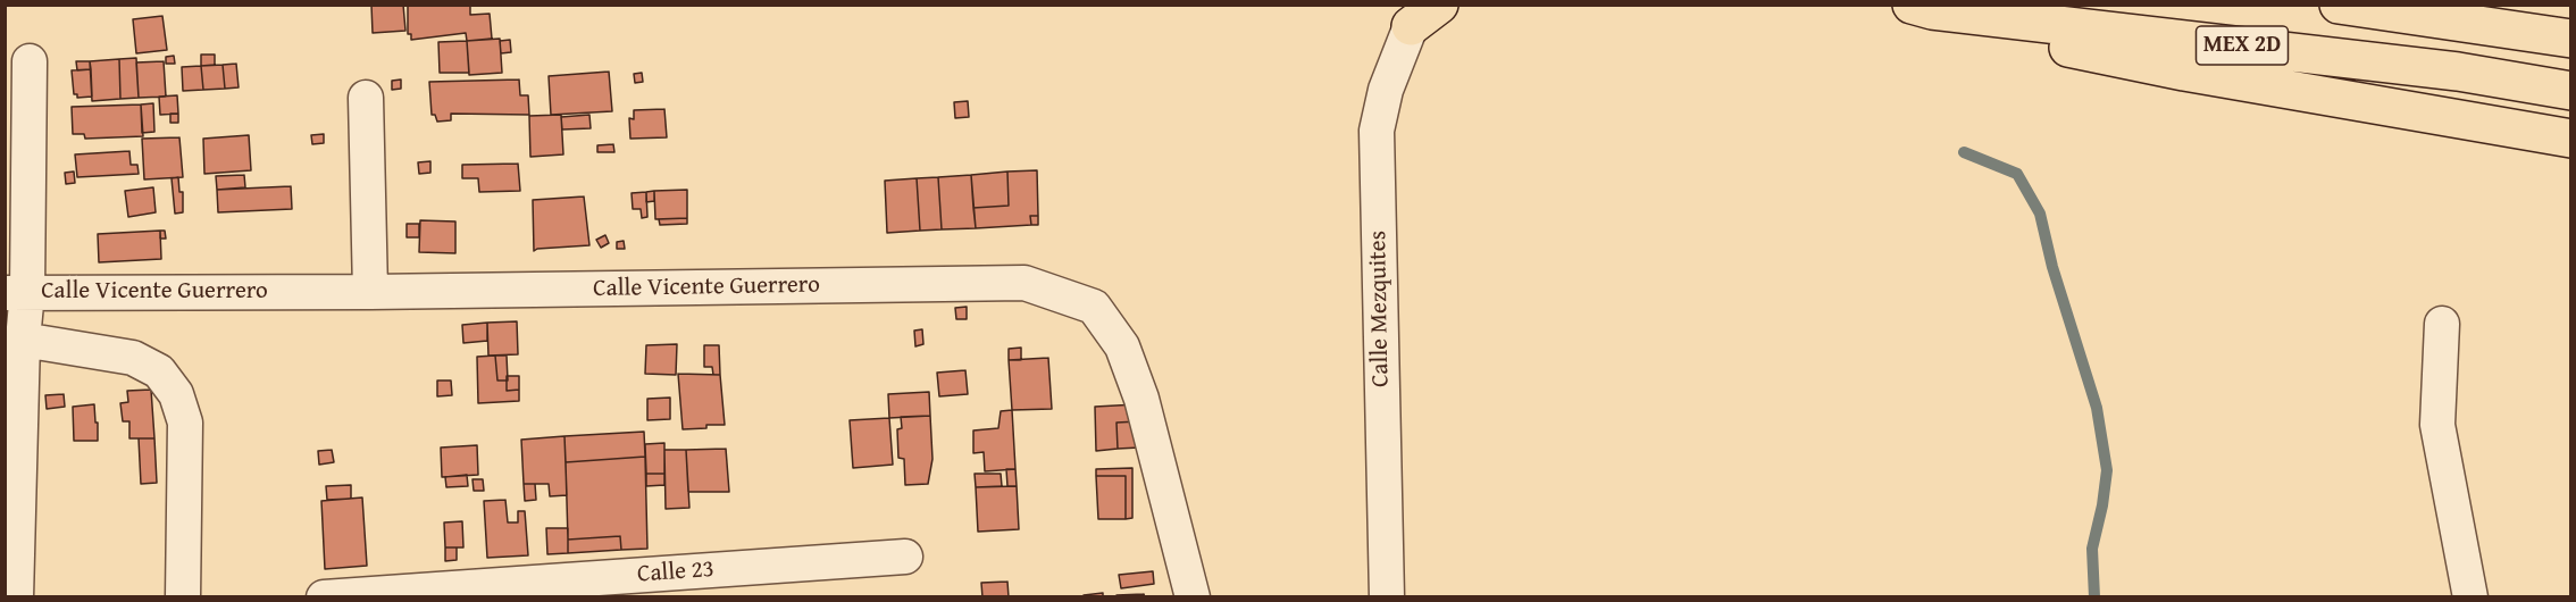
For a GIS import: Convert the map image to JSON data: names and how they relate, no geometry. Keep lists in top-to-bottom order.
{
  "streets": {
    "highway": ["MEX 2D"],
    "street": ["Calle Vicente Guerrero", "Calle Mezquites", "Calle 23"]
  }
}
